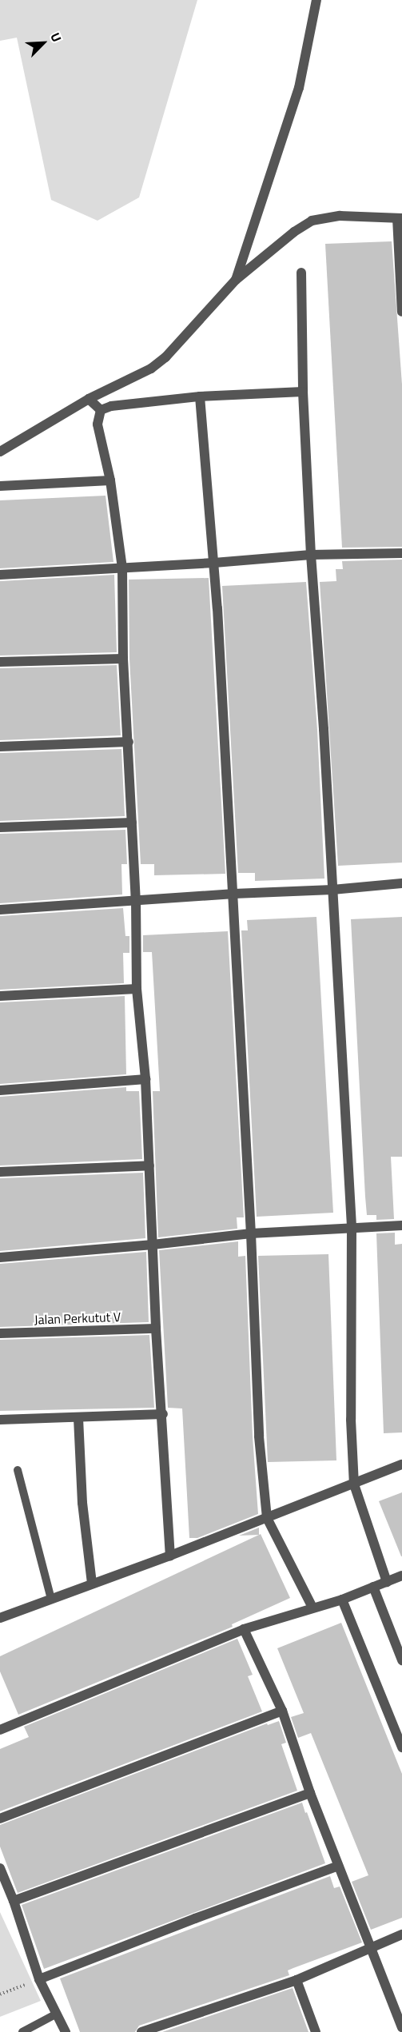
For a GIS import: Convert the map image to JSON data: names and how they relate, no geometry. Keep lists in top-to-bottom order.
{
  "streets": {
    "street": ["Jalan Perkutut V"]
  },
  "north": "top right"
}
